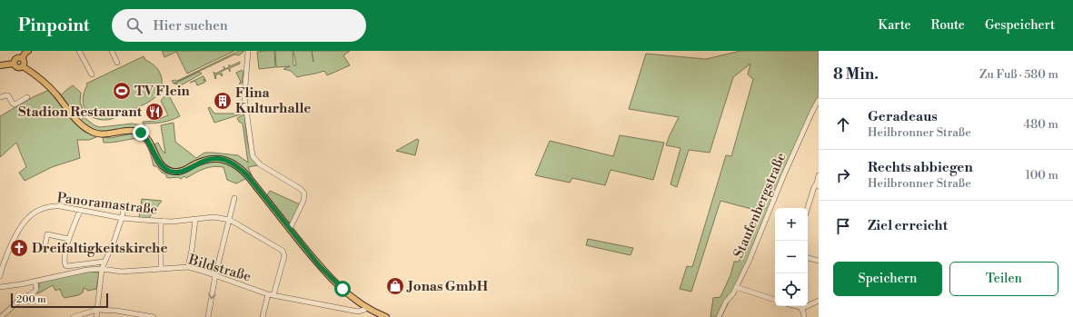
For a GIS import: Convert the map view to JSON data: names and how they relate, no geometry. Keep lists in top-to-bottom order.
{
  "streets": {
    "street": ["Panoramastraße", "Staufenbergstraße", "Bildstraße"]
  },
  "places": {
    "sports": ["TV Flein"],
    "building": ["Flina Kulturhalle"],
    "restaurant": ["Stadion Restaurant"],
    "church": ["Dreifaltigkeitskirche"],
    "shop": ["Jonas GmbH"]
  },
  "scale_bar": "200 m",
  "page": {
    "header": "Pinpoint",
    "search": "Hier suchen",
    "nav": ["Karte", "Route", "Gespeichert"],
    "heading": ["8 Min.", "Zu Fuß · 580 m"],
    "list": [
      ["Geradeaus", "Heilbronner Straße", "480 m"],
      ["Rechts abbiegen", "Heilbronner Straße", "100 m"],
      "Ziel erreicht"
    ],
    "map_buttons": ["+", "−"],
    "buttons": ["Speichern", "Teilen"],
    "scale": "200 m"
  }
}
